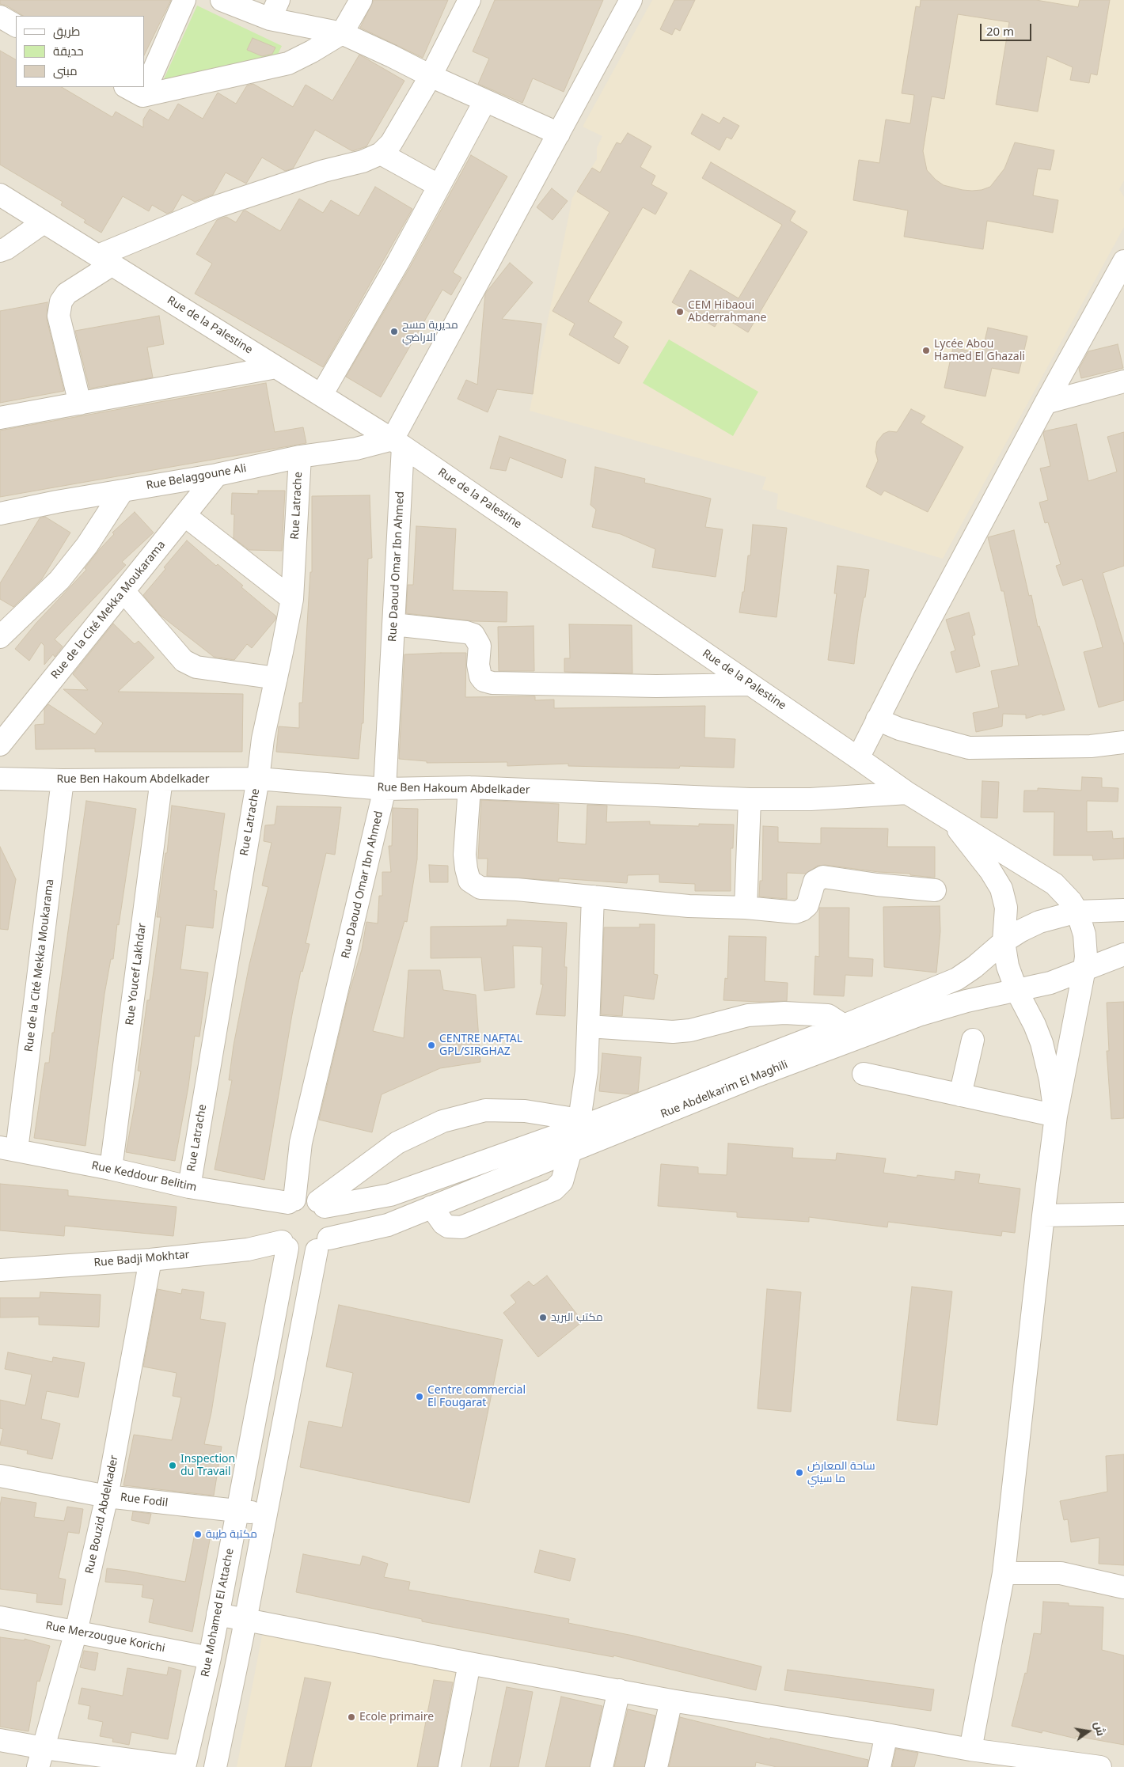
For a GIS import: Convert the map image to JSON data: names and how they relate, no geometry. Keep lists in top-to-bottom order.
{
  "streets": {
    "street": [
      "Rue de la Palestine",
      "Rue Belaggoune Ali",
      "Rue Latrache",
      "Rue Daoud Omar Ibn Ahmed",
      "Rue de la Cité Mekka Moukarama",
      "Rue Ben Hakoum Abdelkader",
      "Rue Youcef Lakhdar",
      "Rue Abdelkarim El Maghili",
      "Rue Keddour Belitim",
      "Rue Badji Mokhtar",
      "Rue Fodil",
      "Rue Bouzid Abdelkader",
      "Rue Mohamed El Attache",
      "Rue Merzougue Korichi"
    ]
  },
  "crossings": [
    ["Rue de la Palestine", "Rue Belaggoune Ali"],
    ["Rue de la Palestine", "Rue Daoud Omar Ibn Ahmed"],
    ["Rue de la Palestine", "Rue Ben Hakoum Abdelkader"],
    ["Rue Belaggoune Ali", "Rue Latrache"],
    ["Rue Belaggoune Ali", "Rue Daoud Omar Ibn Ahmed"],
    ["Rue Belaggoune Ali", "Rue de la Cité Mekka Moukarama"],
    ["Rue Latrache", "Rue Ben Hakoum Abdelkader"],
    ["Rue Latrache", "Rue Keddour Belitim"],
    ["Rue Daoud Omar Ibn Ahmed", "Rue Ben Hakoum Abdelkader"],
    ["Rue Daoud Omar Ibn Ahmed", "Rue Abdelkarim El Maghili"],
    ["Rue Daoud Omar Ibn Ahmed", "Rue Keddour Belitim"],
    ["Rue Daoud Omar Ibn Ahmed", "Rue Badji Mokhtar"],
    ["Rue Daoud Omar Ibn Ahmed", "Rue Mohamed El Attache"],
    ["Rue de la Cité Mekka Moukarama", "Rue Ben Hakoum Abdelkader"],
    ["Rue de la Cité Mekka Moukarama", "Rue Keddour Belitim"],
    ["Rue Ben Hakoum Abdelkader", "Rue Youcef Lakhdar"],
    ["Rue Youcef Lakhdar", "Rue Keddour Belitim"],
    ["Rue Abdelkarim El Maghili", "Rue Keddour Belitim"],
    ["Rue Abdelkarim El Maghili", "Rue Badji Mokhtar"],
    ["Rue Abdelkarim El Maghili", "Rue Mohamed El Attache"],
    ["Rue Keddour Belitim", "Rue Badji Mokhtar"],
    ["Rue Keddour Belitim", "Rue Mohamed El Attache"],
    ["Rue Badji Mokhtar", "Rue Bouzid Abdelkader"],
    ["Rue Badji Mokhtar", "Rue Mohamed El Attache"],
    ["Rue Fodil", "Rue Bouzid Abdelkader"],
    ["Rue Fodil", "Rue Mohamed El Attache"],
    ["Rue Bouzid Abdelkader", "Rue Merzougue Korichi"],
    ["Rue Mohamed El Attache", "Rue Merzougue Korichi"]
  ],
  "places": [
    "CEM Hibaoui Abderrahmane",
    "مديرية مسح الاراضي",
    "Lycée Abou Hamed El Ghazali",
    "CENTRE NAFTAL GPL/SIRGHAZ",
    "مكتب البريد",
    "Centre commercial El Fougarat",
    "Inspection du Travail",
    "ساحة المعارض ما سيني",
    "مكتبة طيبة",
    "Ecole primaire"
  ],
  "legend": ["طريق", "حديقة", "مبنى"],
  "scale_bar": "20 m",
  "north": "right"
}
